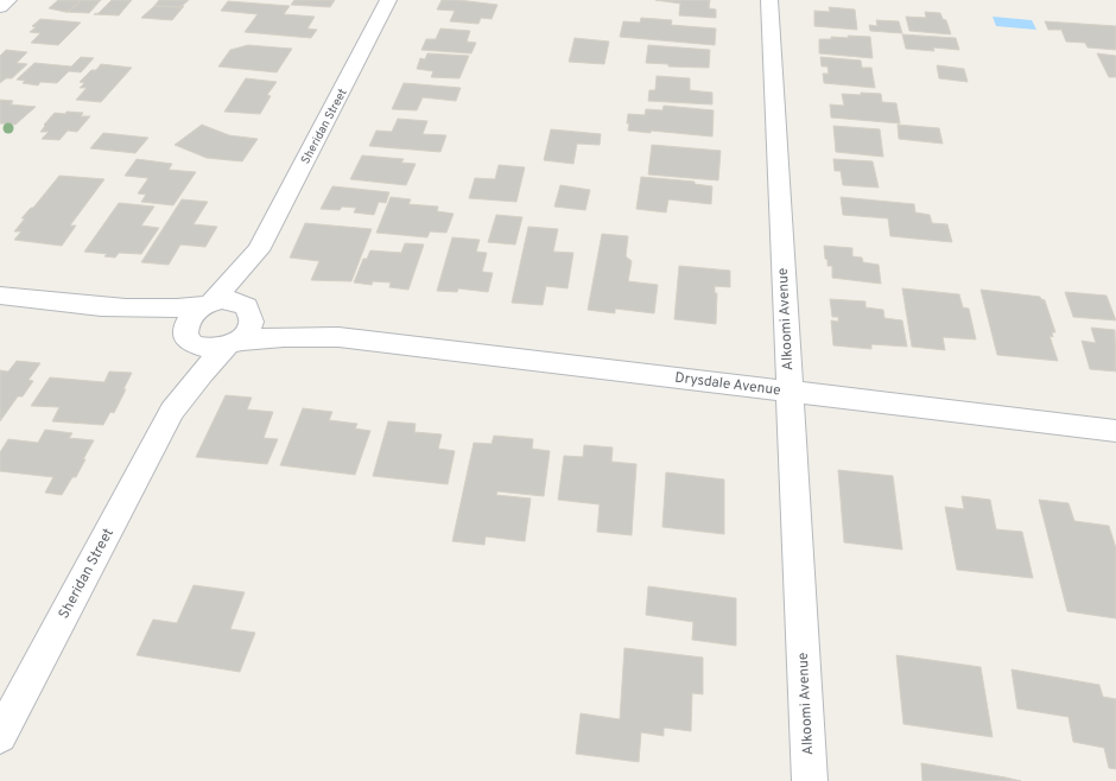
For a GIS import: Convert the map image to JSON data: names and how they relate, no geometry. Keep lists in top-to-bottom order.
{
  "streets": {
    "street": ["Sheridan Street", "Alkoomi Avenue", "Drysdale Avenue"]
  },
  "crossings": [
    ["Sheridan Street", "Drysdale Avenue"],
    ["Alkoomi Avenue", "Drysdale Avenue"]
  ]
}
